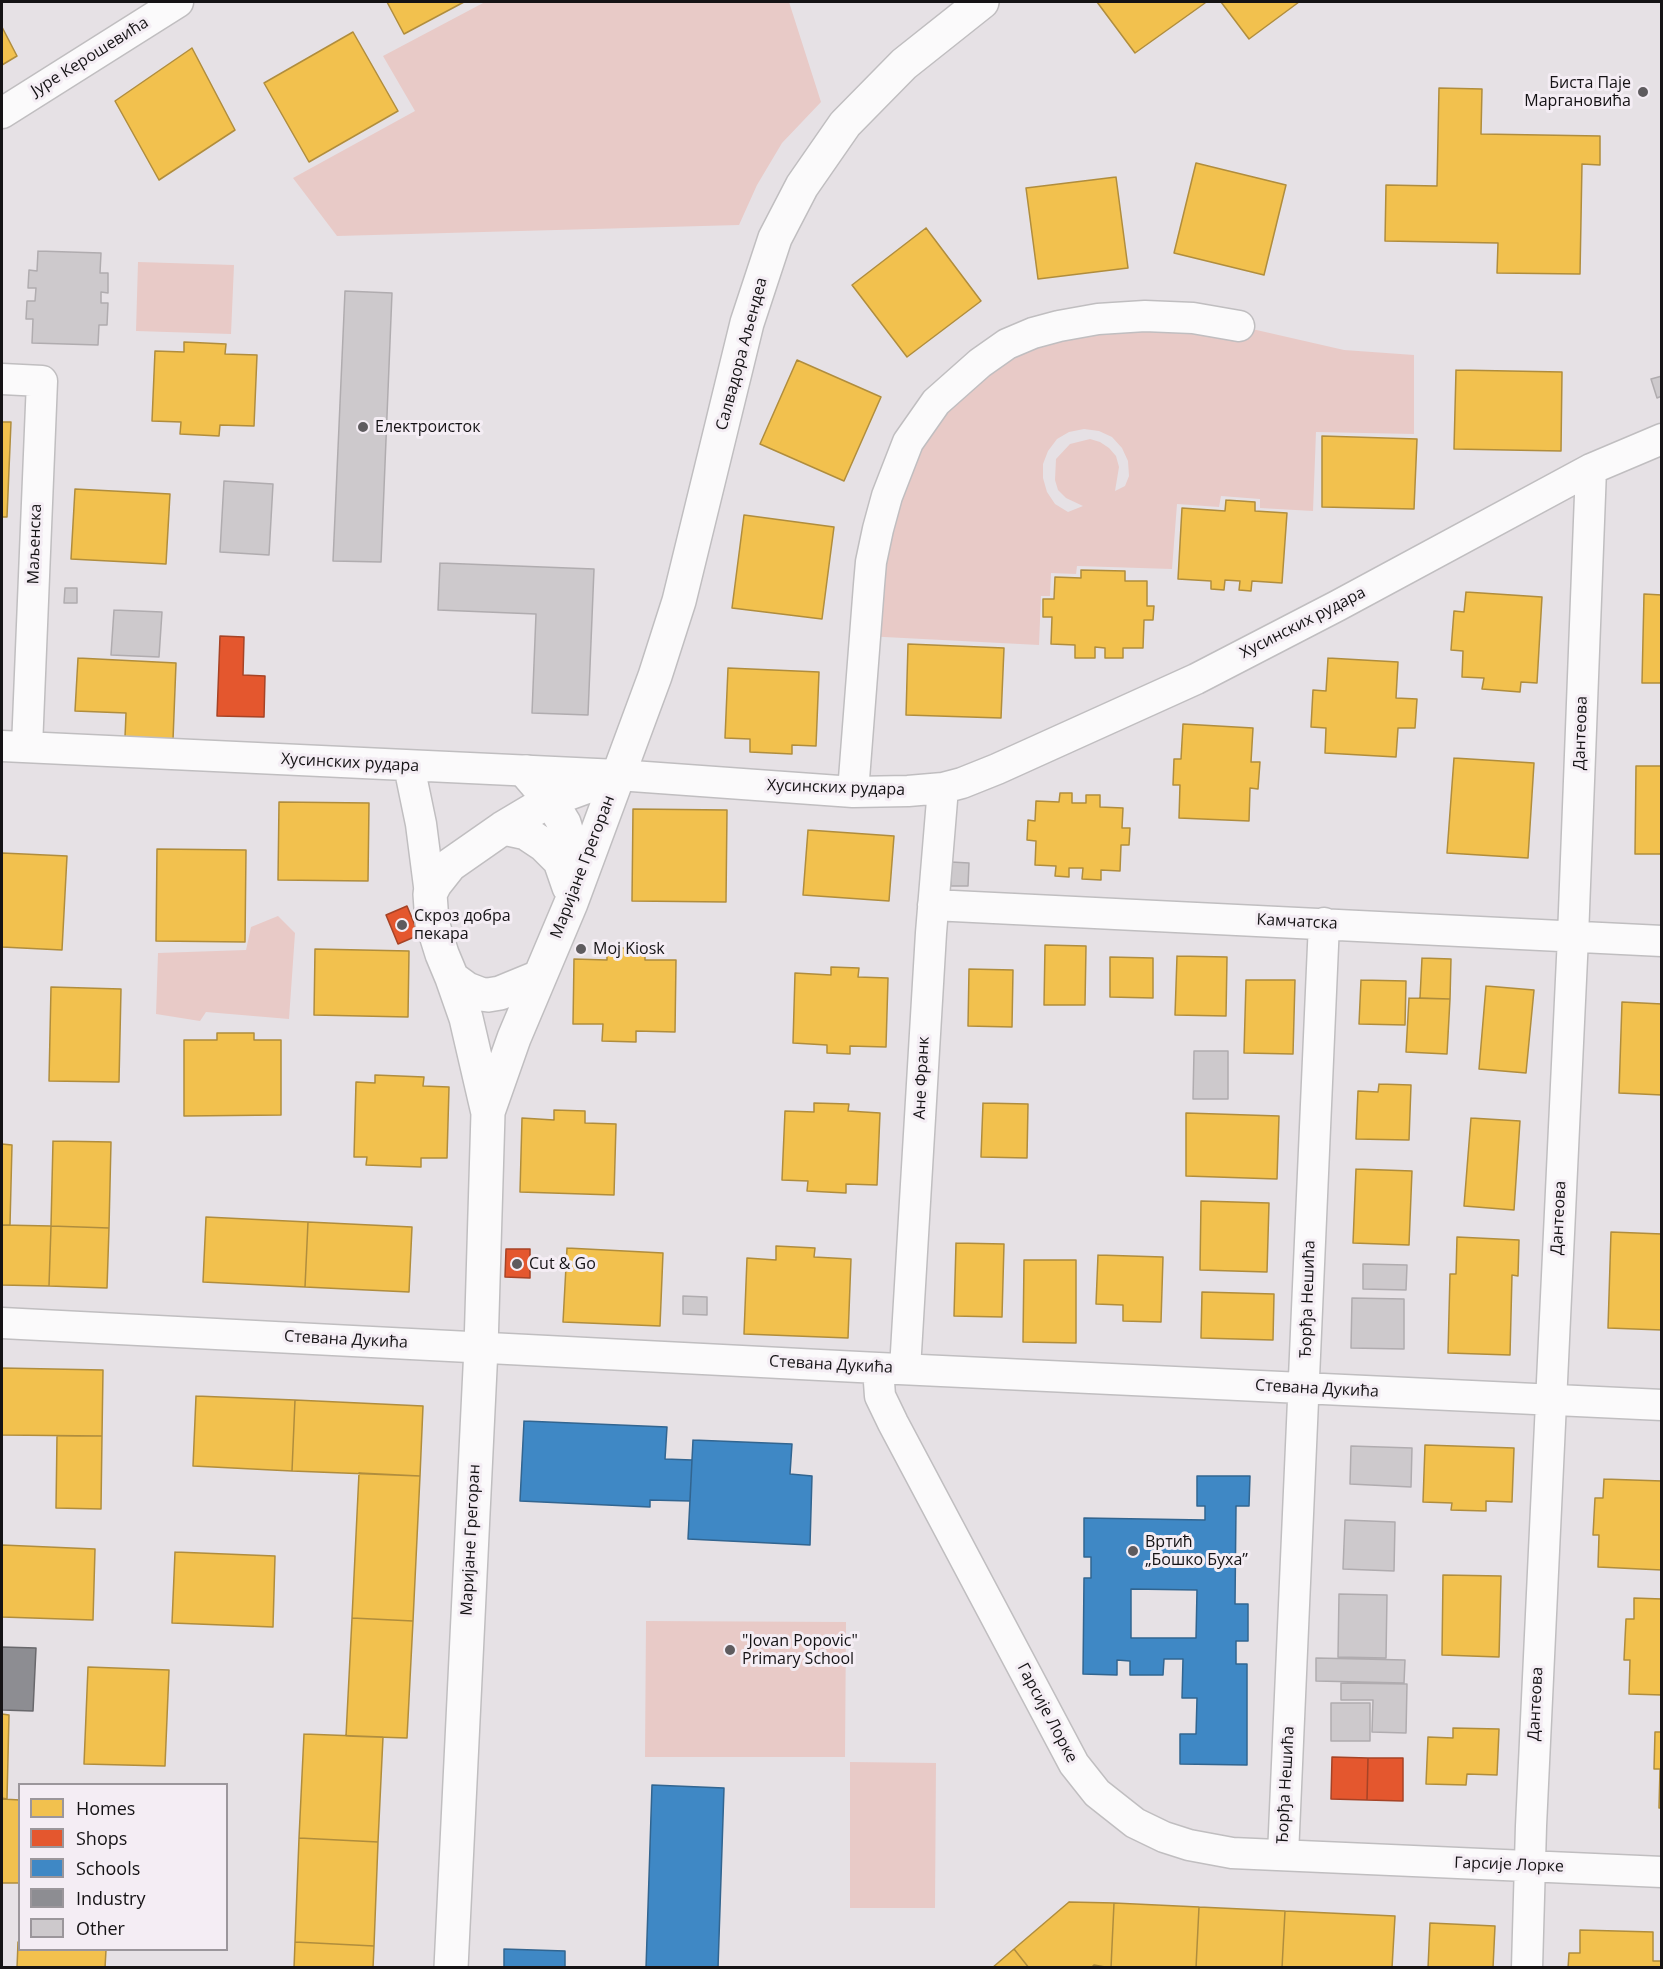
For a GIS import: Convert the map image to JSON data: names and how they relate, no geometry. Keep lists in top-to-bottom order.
{
  "streets": {
    "street": [
      "Јуре Керошевића",
      "Салвадора Аљендеа",
      "Маљенска",
      "Хусинских рудара",
      "Дантеова",
      "Маријане Грегоран",
      "Камчатска",
      "Ане Франк",
      "Ђорђа Нешића",
      "Стевана Дукића",
      "Гарсије Лорке"
    ]
  },
  "crossings": [
    ["Салвадора Аљендеа", "Хусинских рудара"],
    ["Салвадора Аљендеа", "Маријане Грегоран"],
    ["Маљенска", "Хусинских рудара"],
    ["Хусинских рудара", "Дантеова"],
    ["Хусинских рудара", "Маријане Грегоран"],
    ["Хусинских рудара", "Ане Франк"],
    ["Дантеова", "Камчатска"],
    ["Дантеова", "Стевана Дукића"],
    ["Дантеова", "Гарсије Лорке"],
    ["Маријане Грегоран", "Стевана Дукића"],
    ["Камчатска", "Ане Франк"],
    ["Камчатска", "Ђорђа Нешића"],
    ["Ане Франк", "Стевана Дукића"],
    ["Ане Франк", "Гарсије Лорке"],
    ["Ђорђа Нешића", "Стевана Дукића"],
    ["Ђорђа Нешића", "Гарсије Лорке"],
    ["Стевана Дукића", "Гарсије Лорке"]
  ],
  "places": [
    "Биста Паје Маргановића",
    "Електроисток",
    "Скроз добра пекара",
    "Moj Kiosk",
    "Cut & Go",
    "Вртић „Бошко Буха”",
    "\"Jovan Popovic\" Primary School"
  ],
  "legend": [
    "Homes",
    "Shops",
    "Schools",
    "Industry",
    "Other"
  ]
}
